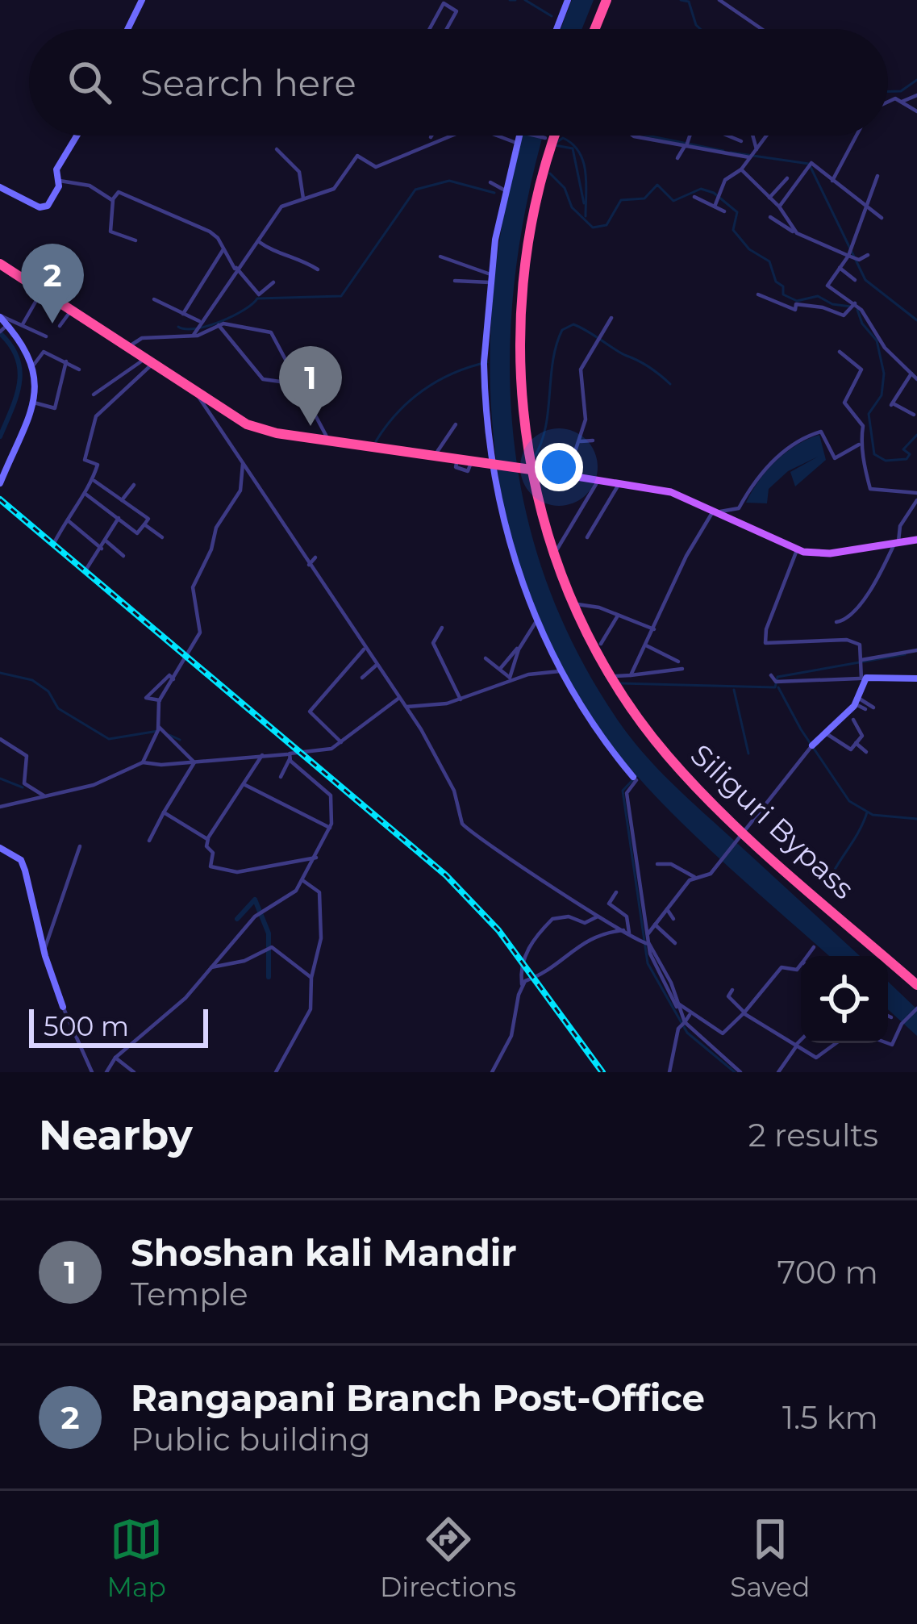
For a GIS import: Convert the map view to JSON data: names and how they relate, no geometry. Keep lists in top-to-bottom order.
{
  "streets": {
    "highway": ["Siliguri Bypass"]
  },
  "scale_bar": "500 m",
  "page": {
    "search": "Search here",
    "pins": ["2", "1"],
    "scale": "500 m",
    "heading": ["Nearby", "2 results"],
    "list": [
      {
        "mark": "1",
        "name": "Shoshan kali Mandir",
        "note": "Temple",
        "value": "700 m"
      },
      {
        "mark": "2",
        "name": "Rangapani Branch Post-Office",
        "note": "Public building",
        "value": "1.5 km"
      }
    ],
    "nav": ["Map", "Directions", "Saved"]
  }
}
